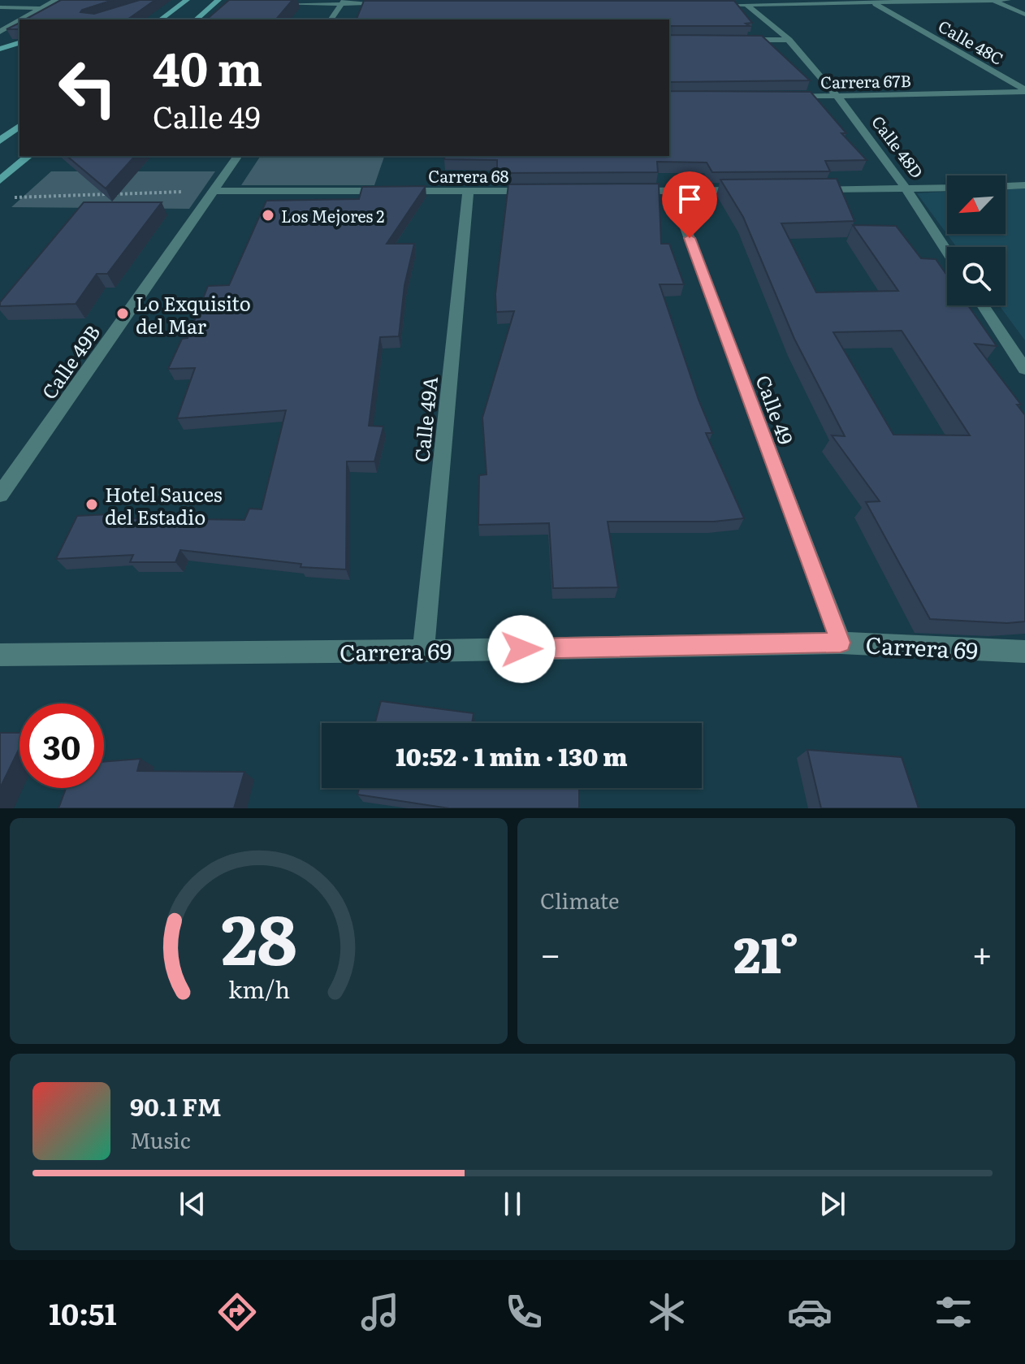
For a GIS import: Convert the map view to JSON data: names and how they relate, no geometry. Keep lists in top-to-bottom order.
{
  "streets": {
    "street": [
      "Calle 48C",
      "Carrera 67B",
      "Calle 48D",
      "Carrera 68",
      "Calle 49B",
      "Calle 49",
      "Calle 49A",
      "Carrera 69"
    ]
  },
  "crossings": [
    ["Calle 48C", "Carrera 67B"],
    ["Carrera 67B", "Calle 48D"],
    ["Carrera 68", "Calle 49B"],
    ["Carrera 68", "Calle 49A"],
    ["Calle 49", "Carrera 69"],
    ["Calle 49A", "Carrera 69"]
  ],
  "places": ["Los Mejores 2", "Lo Exquisito del Mar", "Hotel Sauces del Estadio"],
  "north": "bottom left",
  "page": {
    "turn": ["40 m", "Calle 49"],
    "limit": "30",
    "trip": "10:52 · 1 min · 130 m",
    "tile": "Climate",
    "heat": ["−", "21°", "+"],
    "song": ["90.1 FM", "Music"],
    "tabs": "10:51",
    "gauge": ["28", "km/h"]
  }
}
